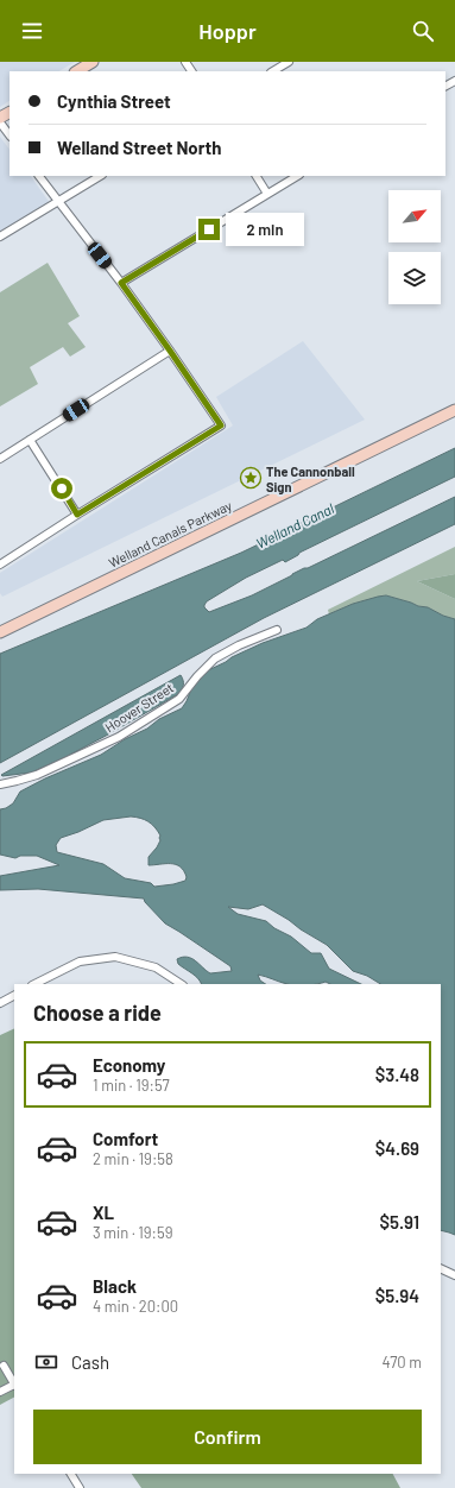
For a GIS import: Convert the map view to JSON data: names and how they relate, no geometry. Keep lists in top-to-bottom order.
{
  "streets": {
    "street": ["Welland Canals Parkway", "Hoover Street"]
  },
  "water": ["Welland Canal"],
  "places": {
    "place": ["The Cannonball Sign"]
  },
  "north": "top right",
  "page": {
    "header": "Hoppr",
    "banner": ["Cynthia Street", "Welland Street North"],
    "bubble": "2 min",
    "heading": "Choose a ride",
    "list": [
      {
        "name": "Economy",
        "note": "1 min · 19:57",
        "value": "$3.48"
      },
      {
        "name": "Comfort",
        "note": "2 min · 19:58",
        "value": "$4.69"
      },
      {
        "name": "XL",
        "note": "3 min · 19:59",
        "value": "$5.91"
      },
      {
        "name": "Black",
        "note": "4 min · 20:00",
        "value": "$5.94"
      }
    ],
    "pay": ["Cash", "470 m"],
    "buttons": "Confirm"
  }
}
